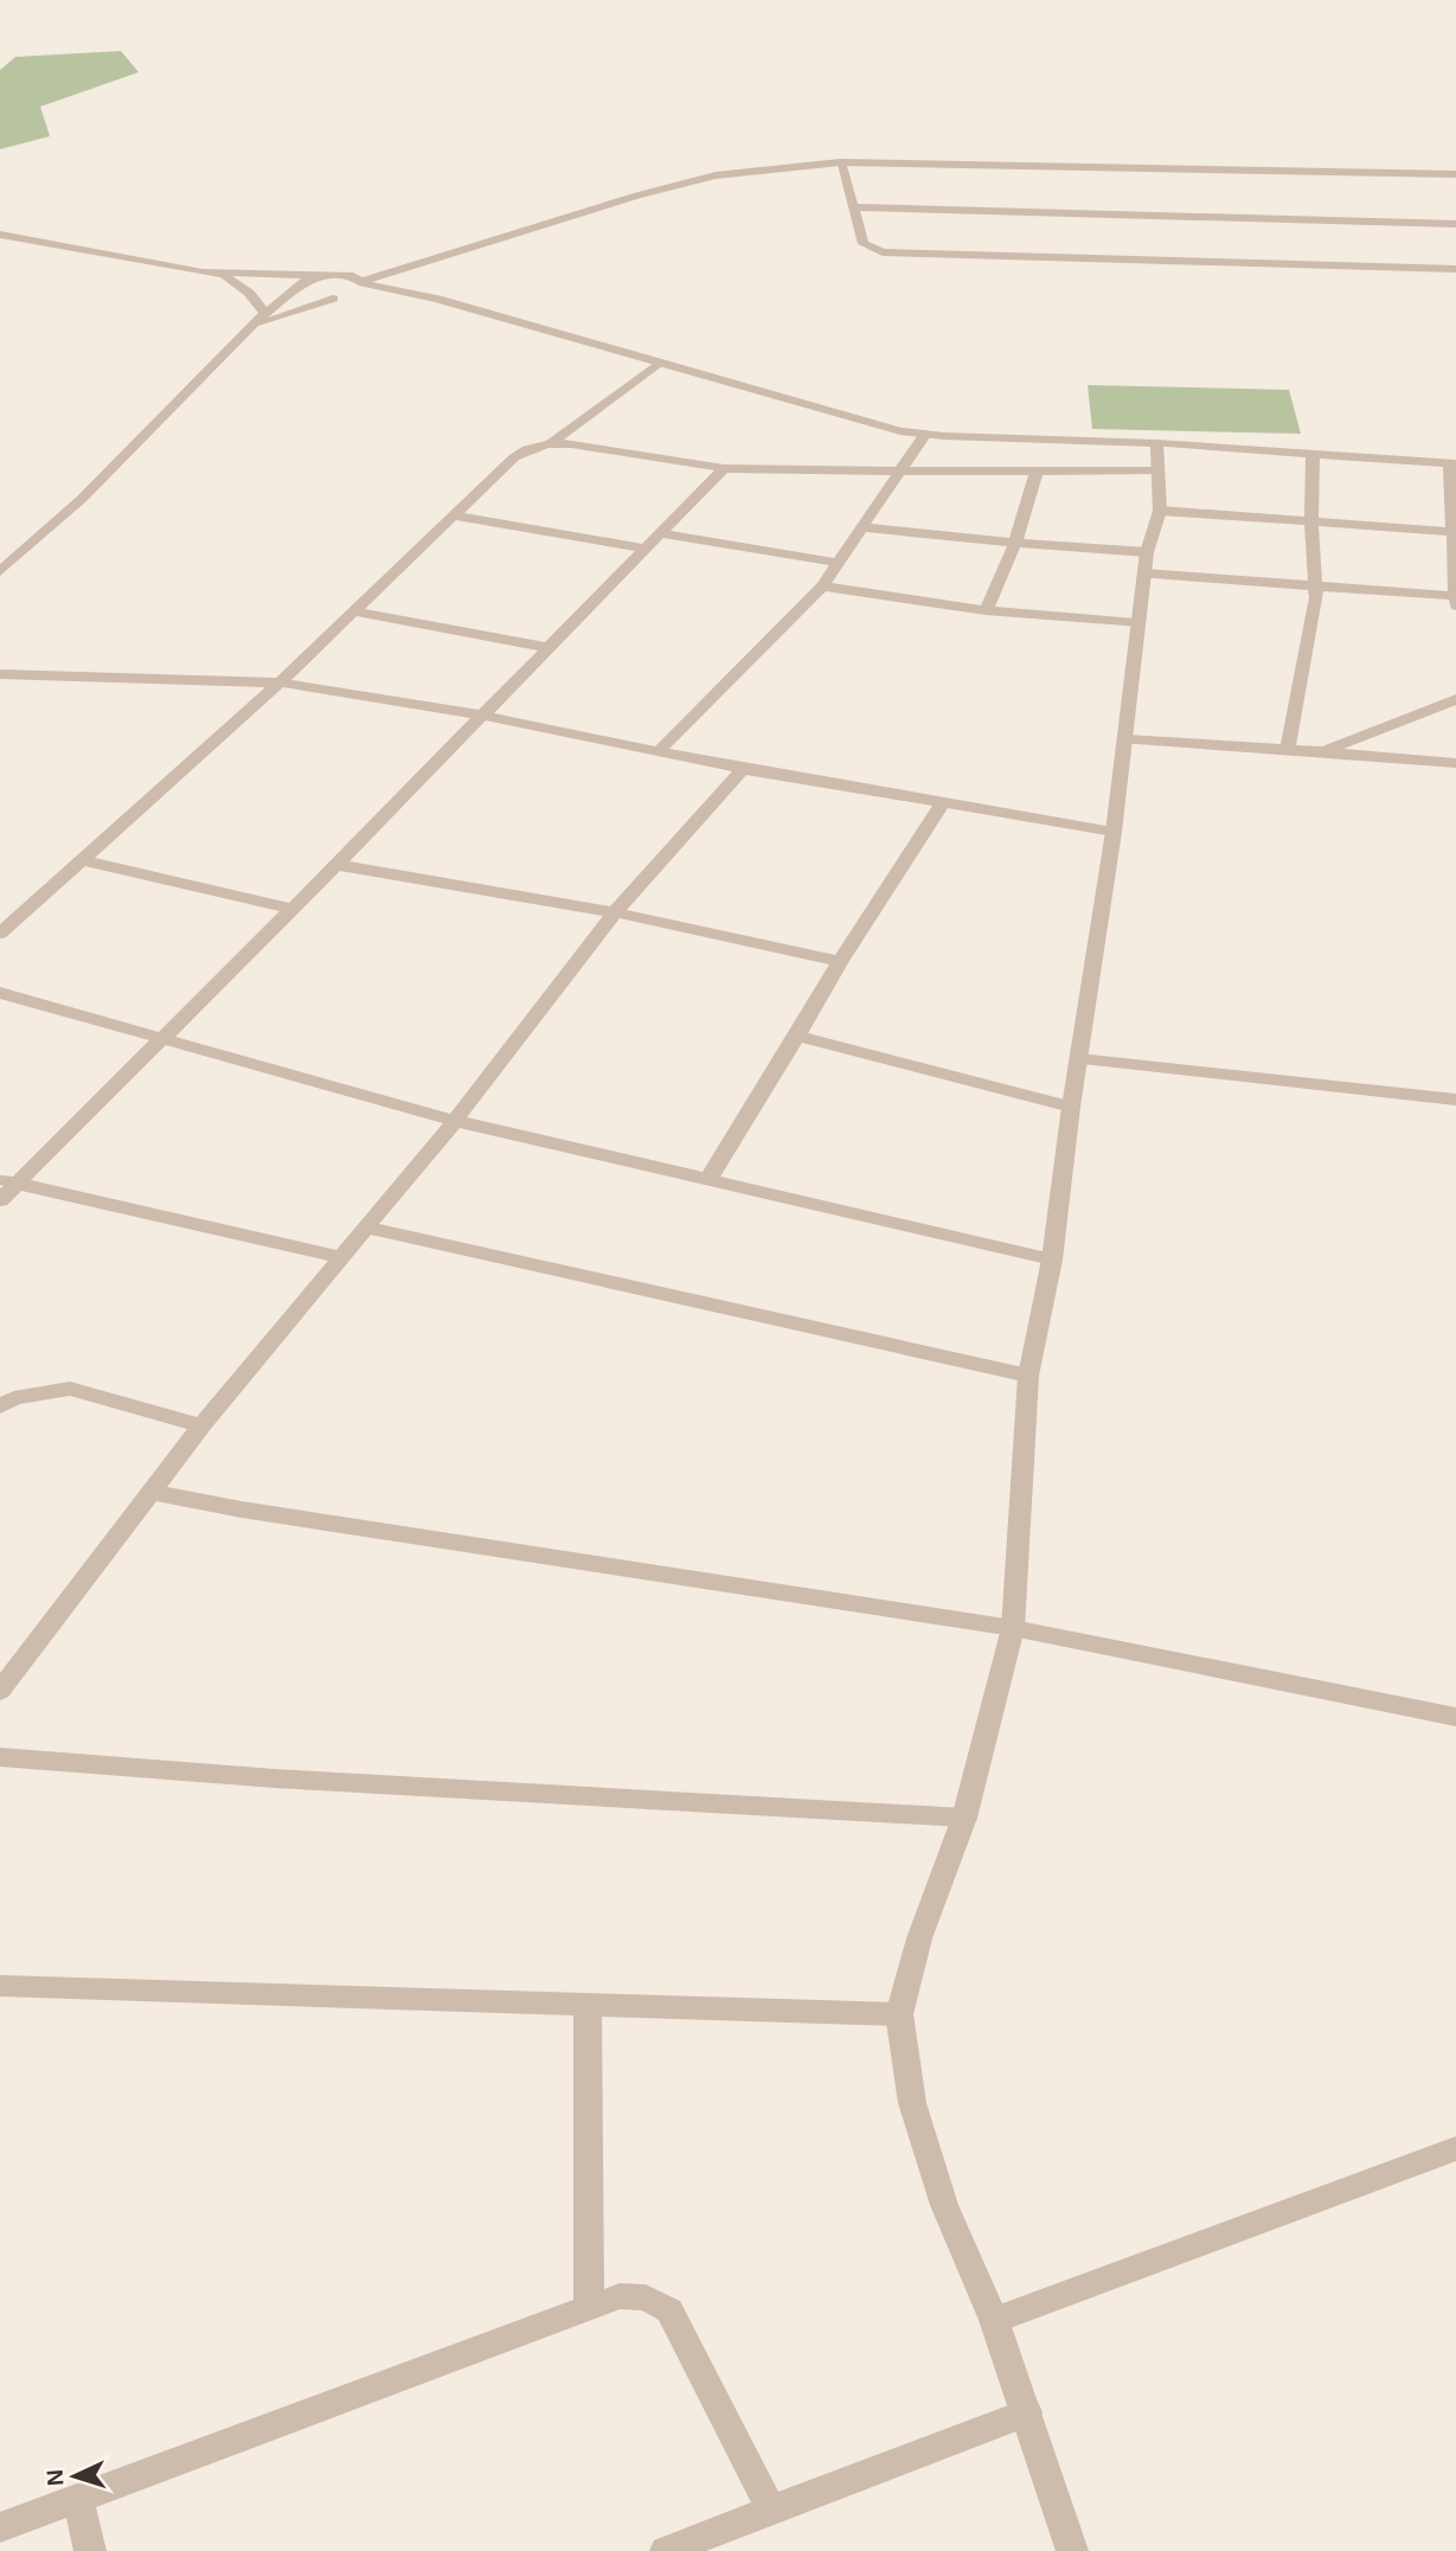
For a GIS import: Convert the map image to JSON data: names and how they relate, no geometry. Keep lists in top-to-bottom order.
{
  "north": "left"
}
